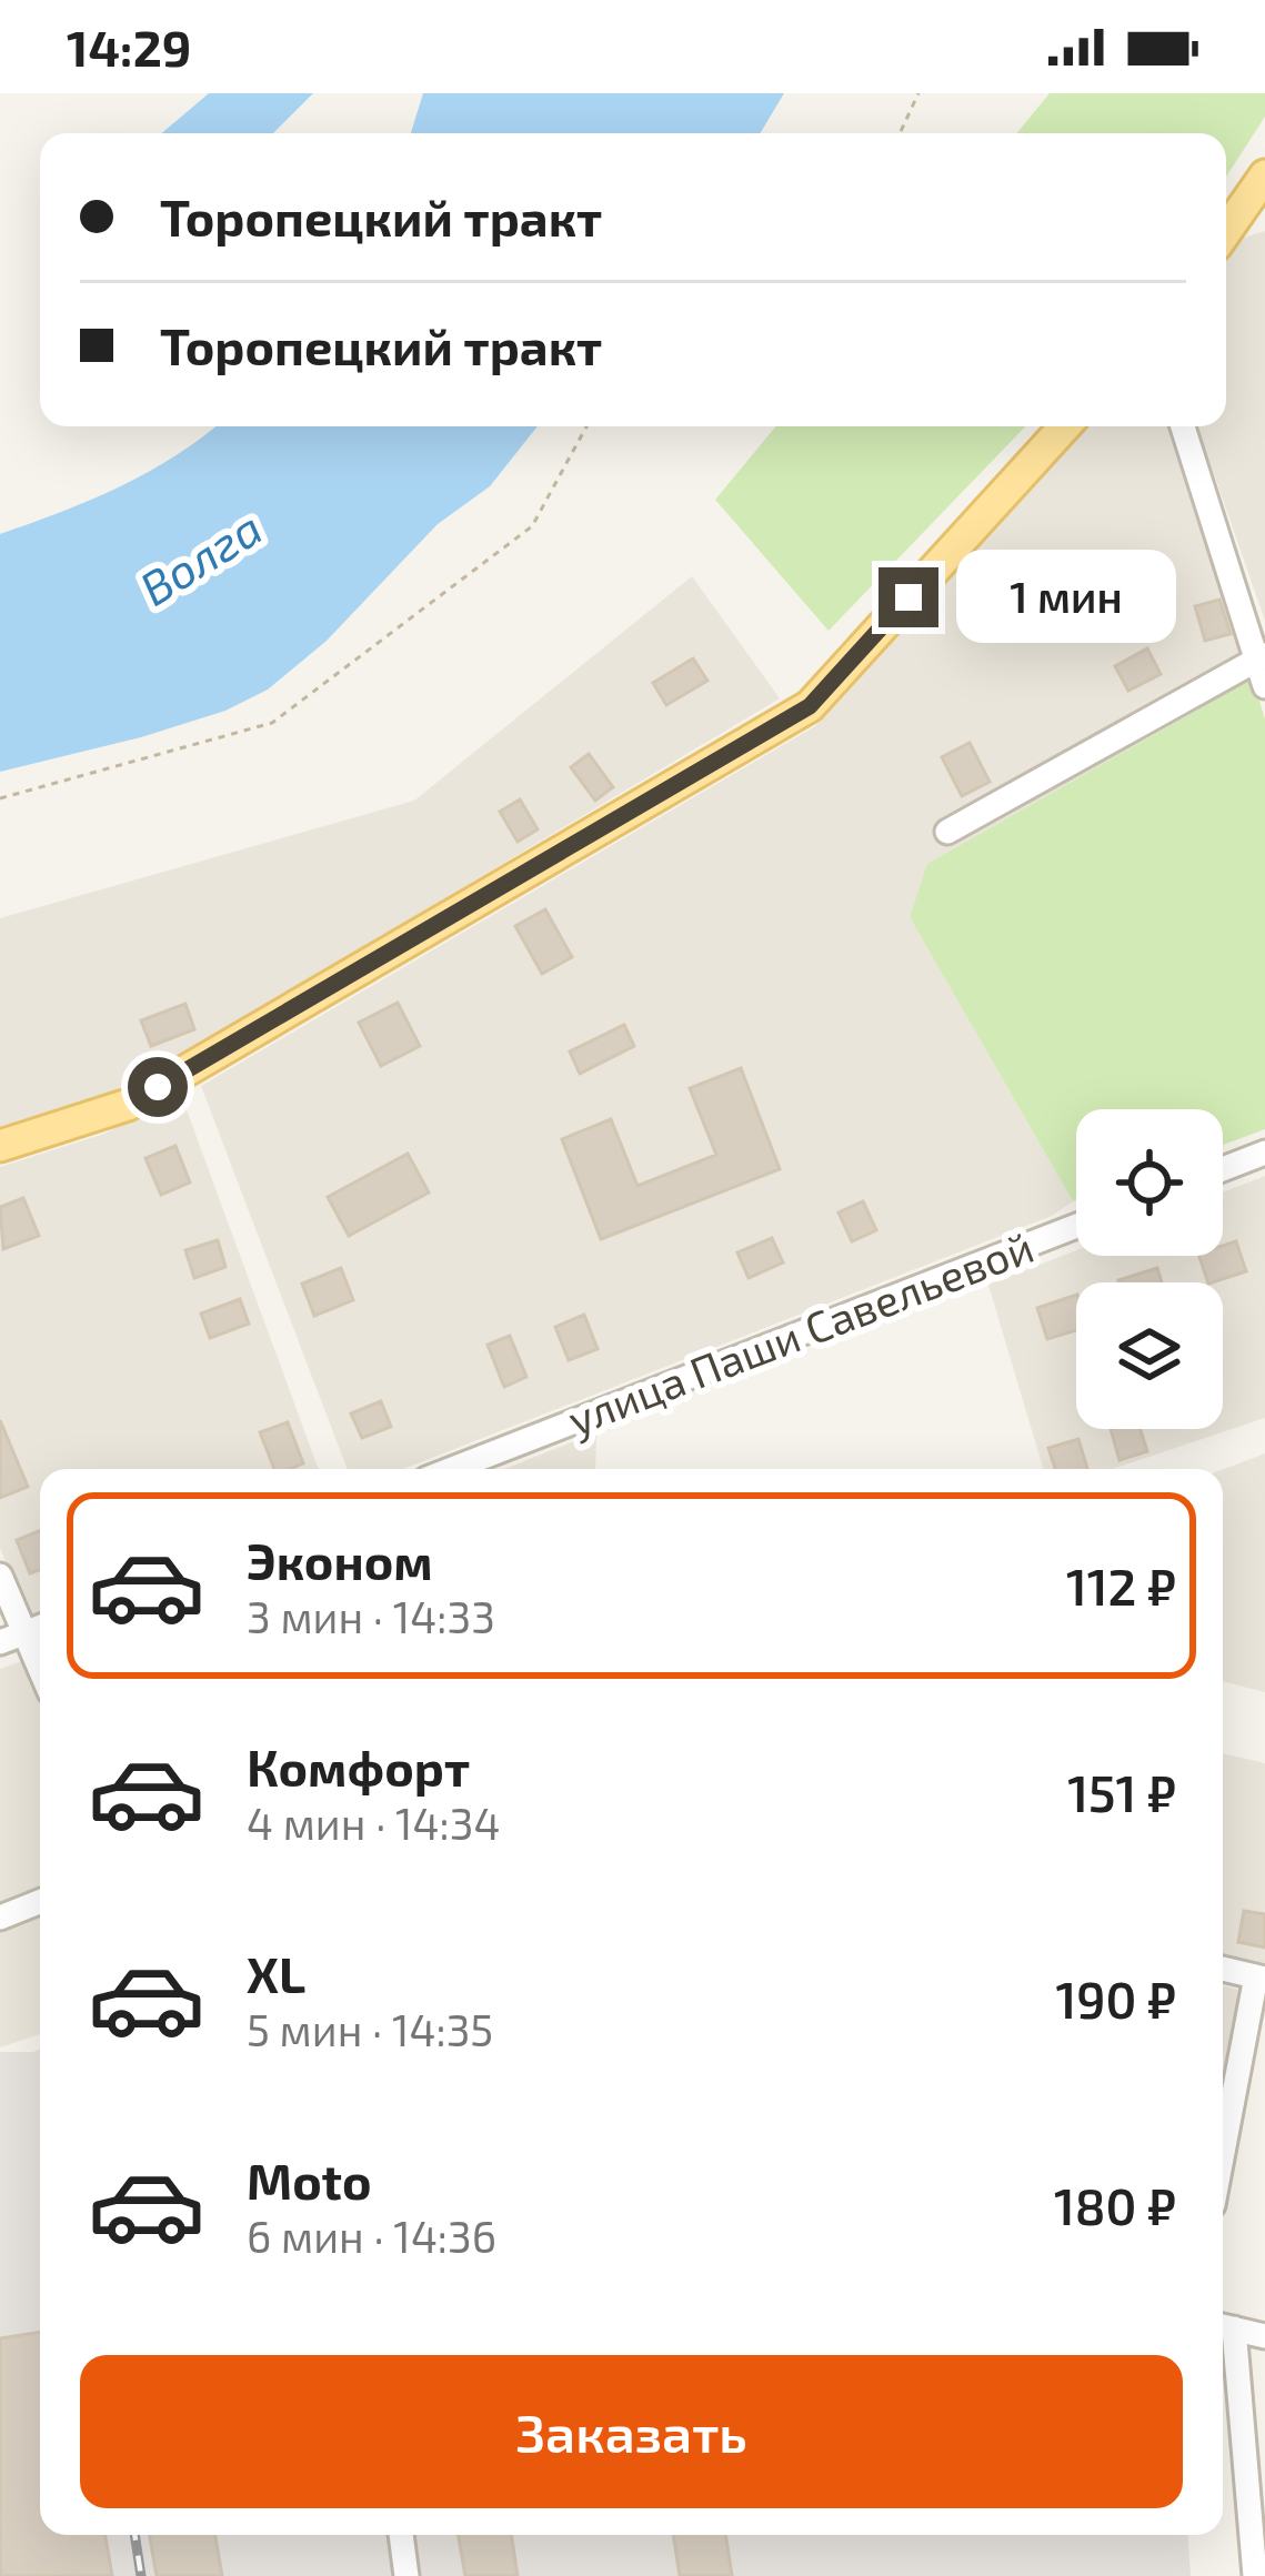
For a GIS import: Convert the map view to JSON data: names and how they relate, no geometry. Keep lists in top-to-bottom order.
{
  "streets": {
    "street": ["улица Паши Савельевой"]
  },
  "water": ["Волга"],
  "page": {
    "status": "14:29",
    "banner": ["Торопецкий тракт", "Торопецкий тракт"],
    "bubble": "1 мин",
    "list": [
      {
        "name": "Эконом",
        "note": "3 мин · 14:33",
        "value": "112 ₽"
      },
      {
        "name": "Комфорт",
        "note": "4 мин · 14:34",
        "value": "151 ₽"
      },
      {
        "name": "XL",
        "note": "5 мин · 14:35",
        "value": "190 ₽"
      },
      {
        "name": "Moto",
        "note": "6 мин · 14:36",
        "value": "180 ₽"
      }
    ],
    "buttons": "Заказать"
  }
}
